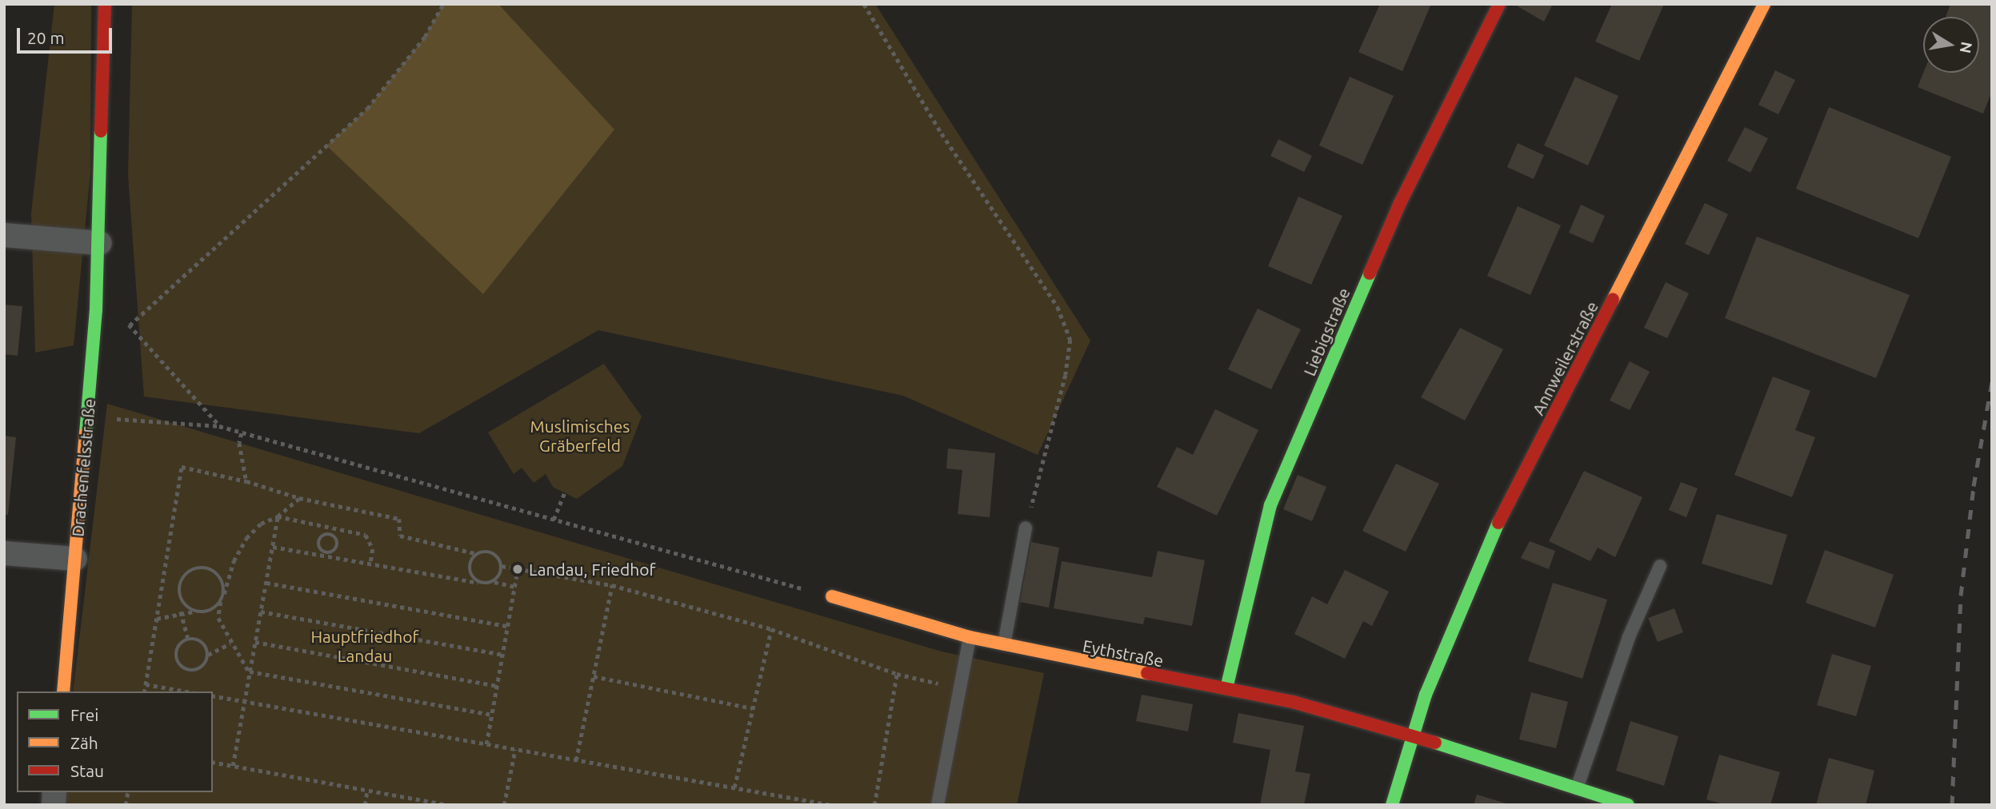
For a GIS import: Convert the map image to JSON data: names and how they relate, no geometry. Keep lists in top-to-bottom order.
{
  "streets": {
    "street": [
      "Liebigstraße",
      "Annweilerstraße",
      "Drachenfelsstraße",
      "Eythstraße"
    ]
  },
  "crossings": [
    ["Liebigstraße", "Eythstraße"],
    ["Annweilerstraße", "Eythstraße"]
  ],
  "parks": ["Muslimisches Gräberfeld", "Hauptfriedhof Landau"],
  "places": ["Landau, Friedhof"],
  "legend": ["Frei", "Zäh", "Stau"],
  "scale_bar": "20 m",
  "north": "right"
}
